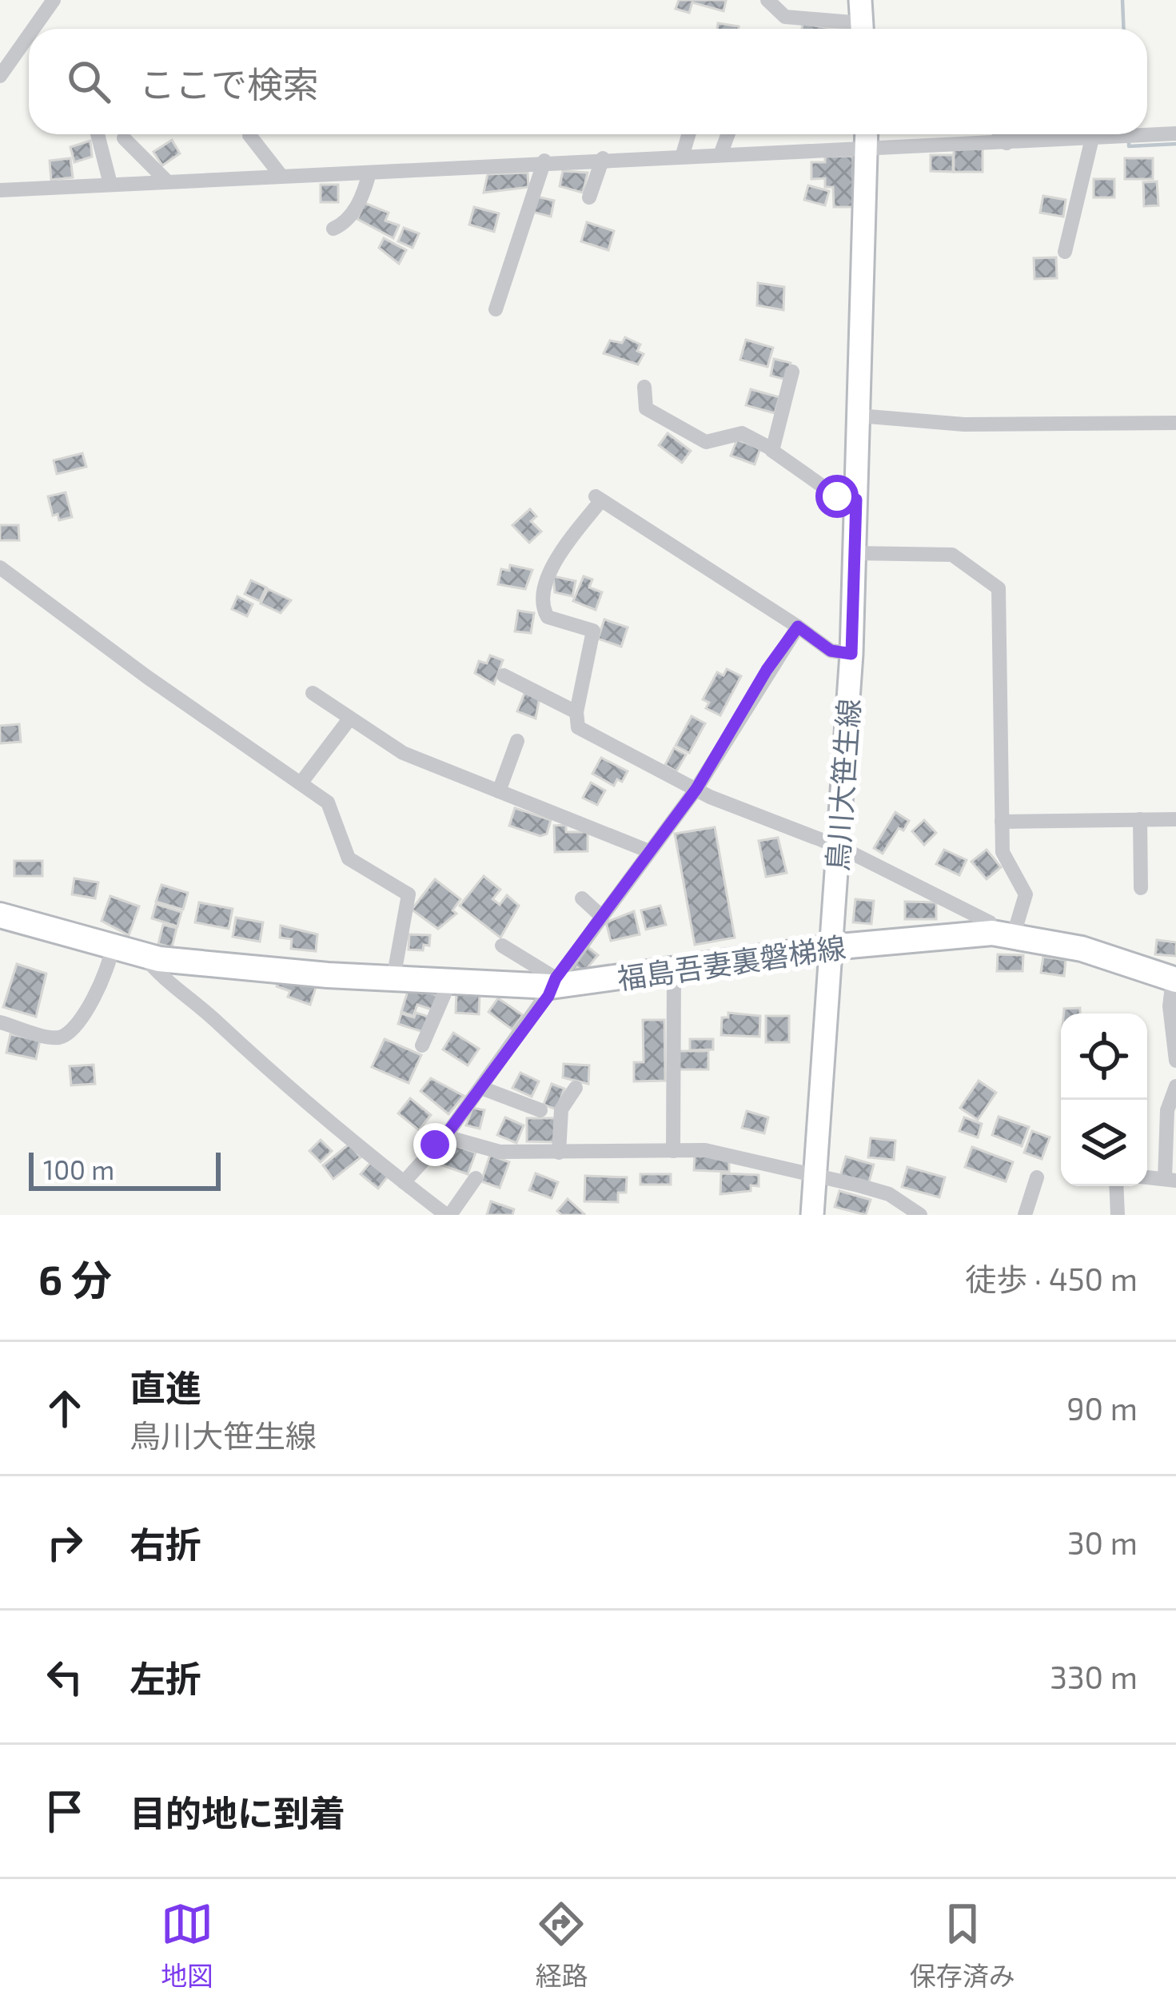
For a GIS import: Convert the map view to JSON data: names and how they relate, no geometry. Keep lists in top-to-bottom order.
{
  "streets": {
    "main road": ["福島吾妻裏磐梯線"],
    "street": ["鳥川大笹生線"]
  },
  "crossings": [
    ["鳥川大笹生線", "福島吾妻裏磐梯線"]
  ],
  "scale_bar": "100 m",
  "page": {
    "search": "ここで検索",
    "scale": "100 m",
    "heading": ["6 分", "徒歩 · 450 m"],
    "list": [
      ["直進", "鳥川大笹生線", "90 m"],
      ["右折", "30 m"],
      ["左折", "330 m"],
      "目的地に到着"
    ],
    "nav": ["地図", "経路", "保存済み"]
  }
}
